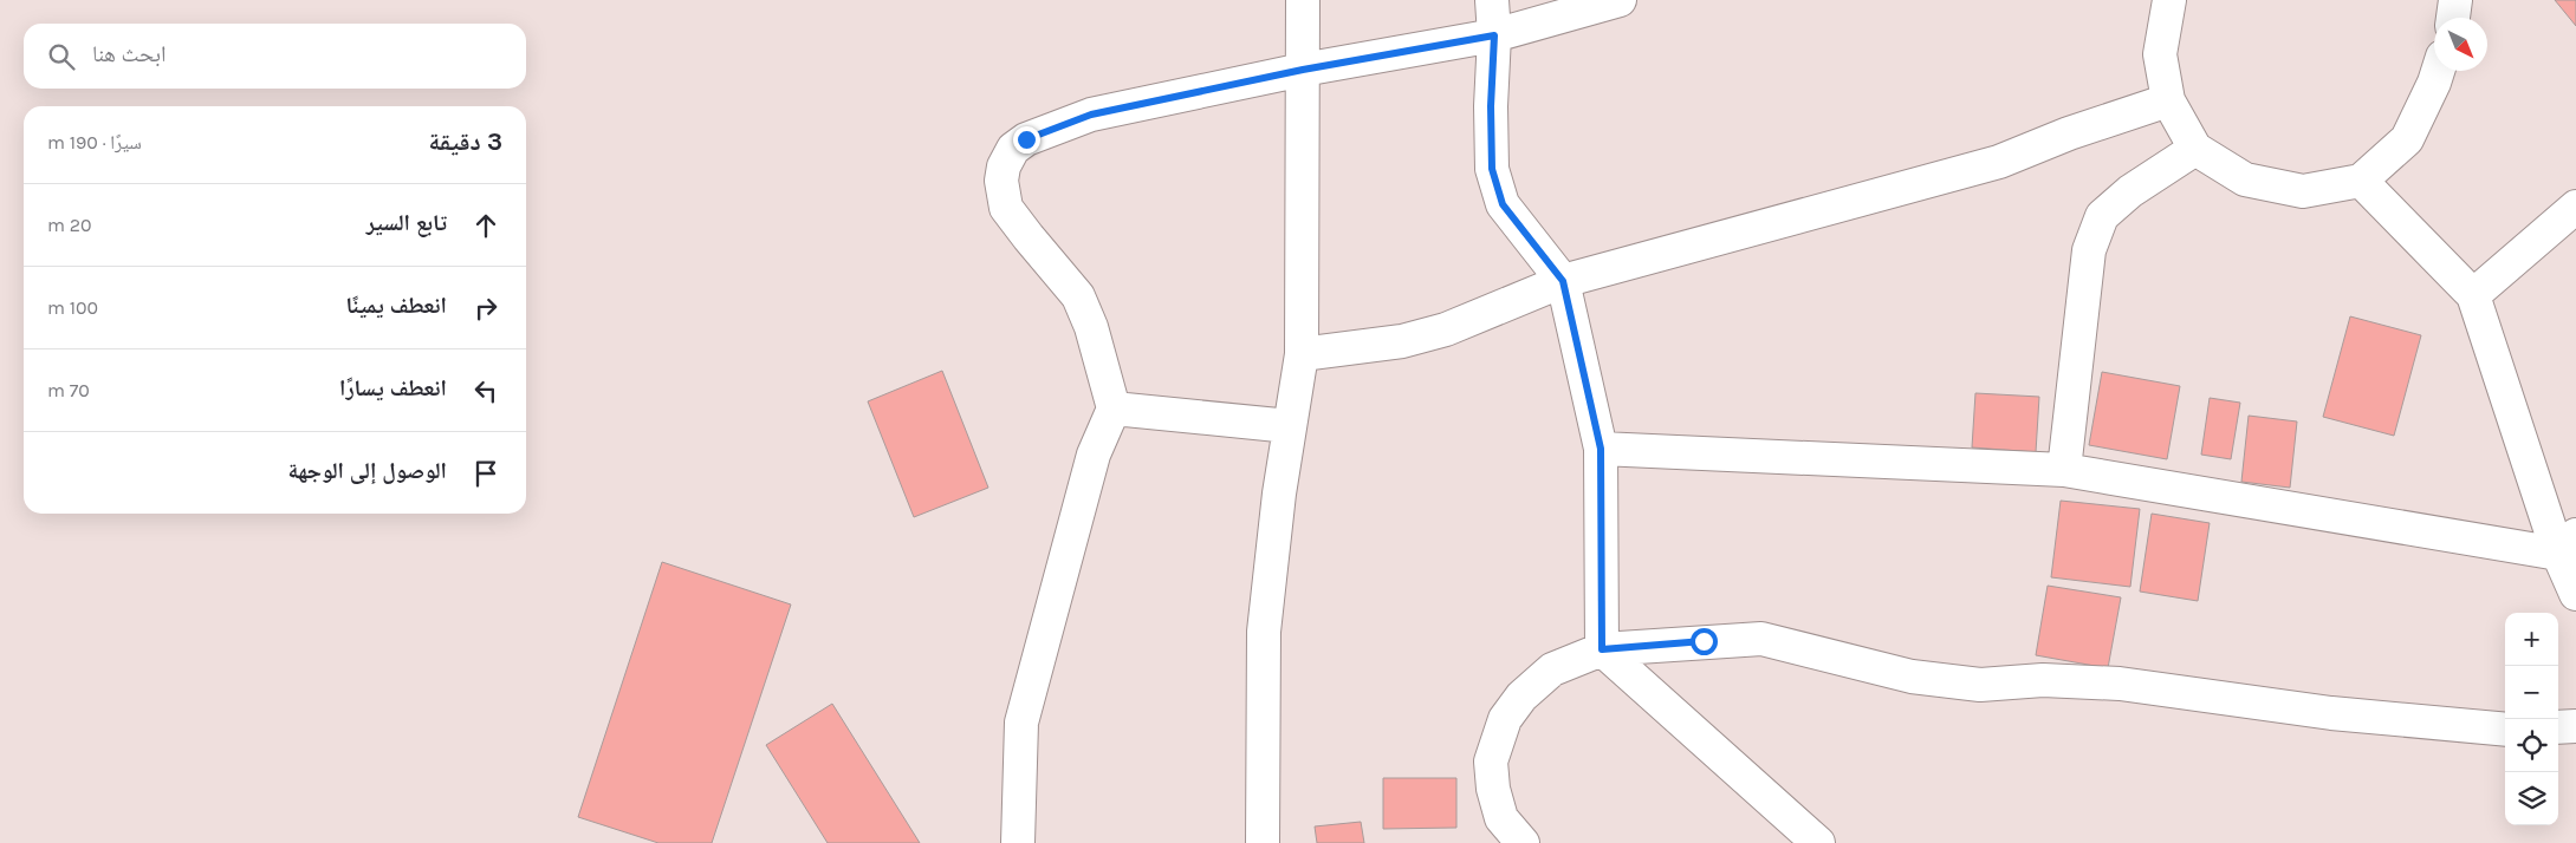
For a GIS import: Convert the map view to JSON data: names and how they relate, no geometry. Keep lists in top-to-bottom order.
{
  "north": "bottom right",
  "page": {
    "search": "ابحث هنا",
    "heading": ["3 دقيقة", "سيرًا · 190 m"],
    "list": [
      ["تابع السير", "20 m"],
      ["انعطف يمينًا", "100 m"],
      ["انعطف يسارًا", "70 m"],
      "الوصول إلى الوجهة"
    ],
    "map_buttons": ["+", "−"]
  }
}
